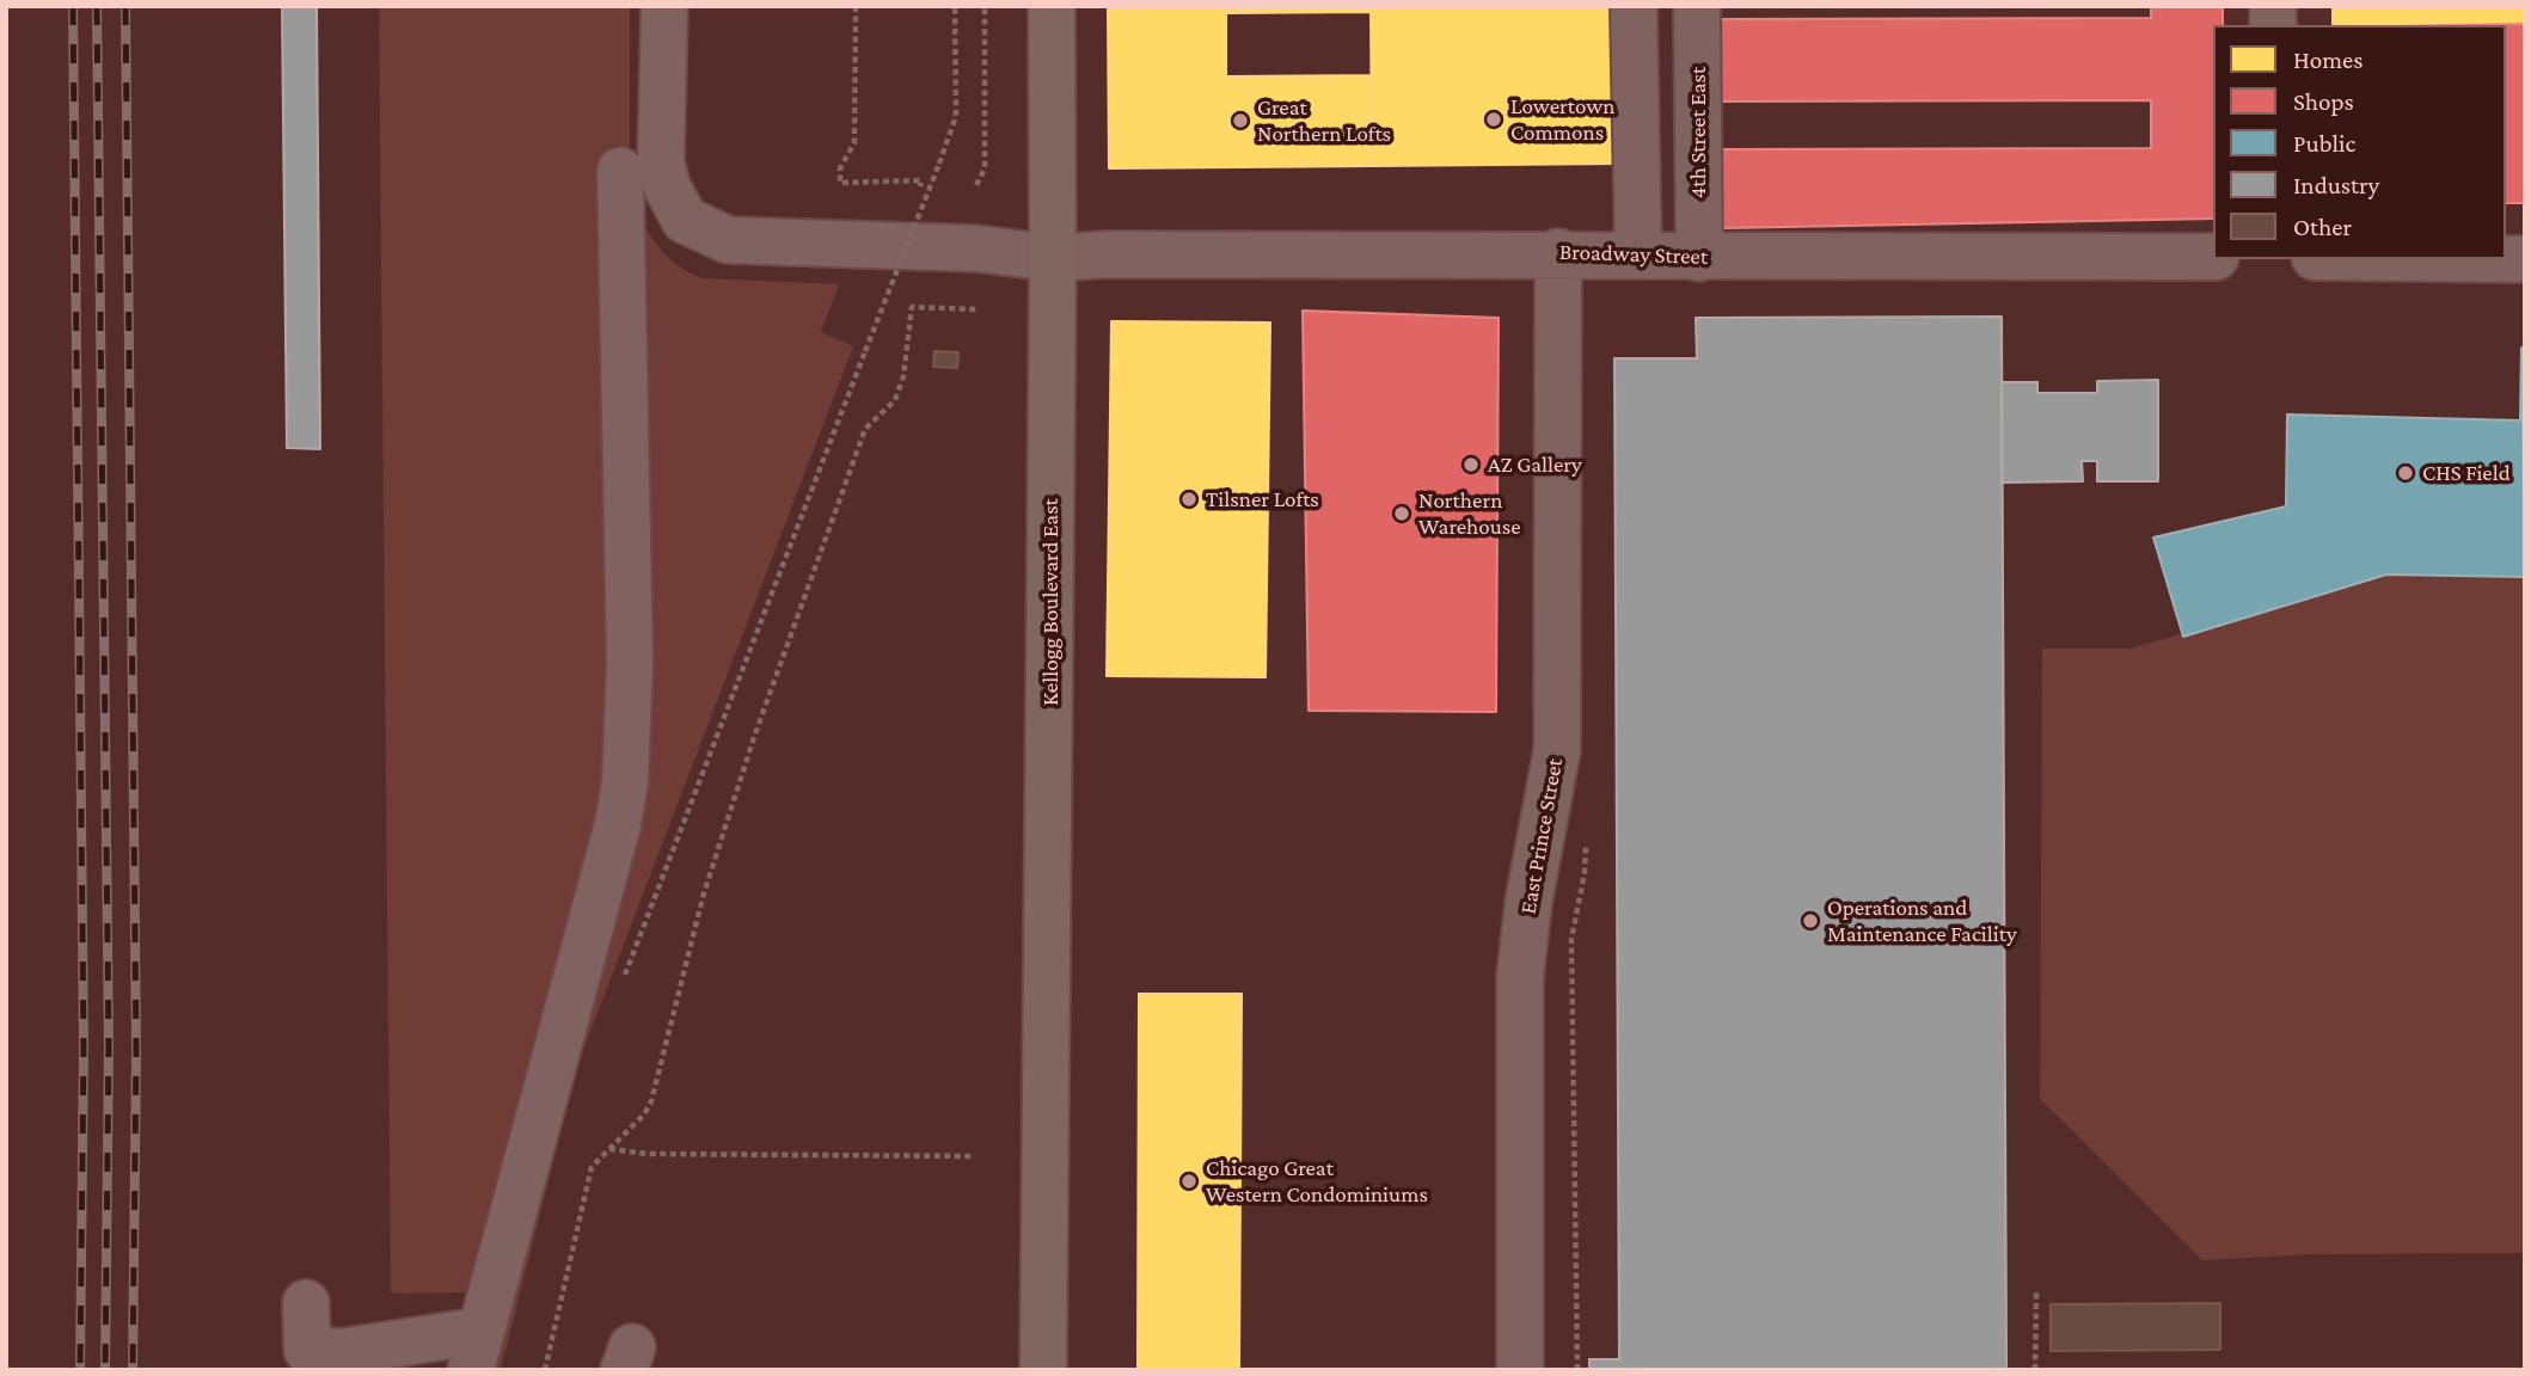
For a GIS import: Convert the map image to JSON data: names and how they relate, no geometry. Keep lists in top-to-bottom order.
{
  "streets": {
    "main road": ["Kellogg Boulevard East"],
    "street": ["4th Street East", "Broadway Street", "East Prince Street"]
  },
  "crossings": [
    ["4th Street East", "Broadway Street"],
    ["Broadway Street", "Kellogg Boulevard East"],
    ["Broadway Street", "East Prince Street"]
  ],
  "places": [
    "Lowertown Commons",
    "Great Northern Lofts",
    "AZ Gallery",
    "CHS Field",
    "Tilsner Lofts",
    "Northern Warehouse",
    "Operations and Maintenance Facility",
    "Chicago Great Western Condominiums"
  ],
  "legend": [
    "Homes",
    "Shops",
    "Public",
    "Industry",
    "Other"
  ]
}
